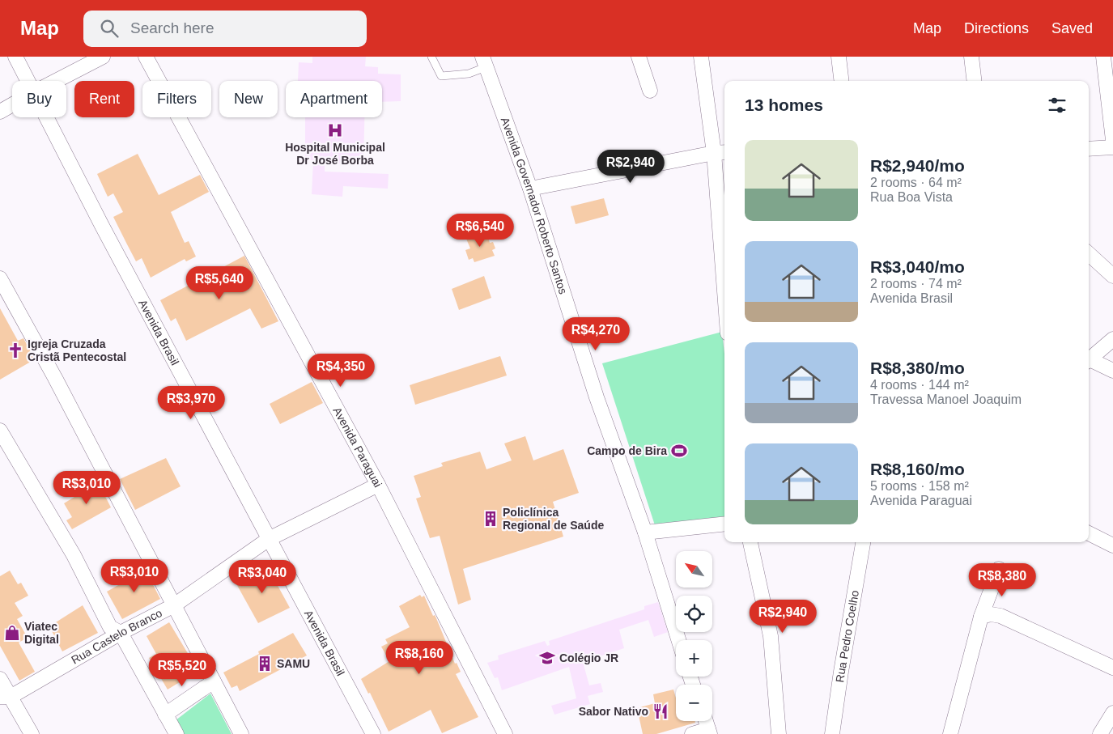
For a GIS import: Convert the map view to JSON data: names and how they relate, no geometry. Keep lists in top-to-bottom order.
{
  "streets": {
    "street": [
      "Avenida Governador Roberto Santos",
      "Avenida Brasil",
      "Avenida Paraguai",
      "Rua Pedro Coelho",
      "Rua Castelo Branco"
    ]
  },
  "crossings": [
    ["Avenida Brasil", "Rua Castelo Branco"],
    ["Avenida Paraguai", "Rua Castelo Branco"]
  ],
  "places": {
    "hospital": ["Hospital Municipal Dr José Borba"],
    "church": ["Igreja Cruzada Cristã Pentecostal"],
    "sports": ["Campo de Bira"],
    "building": ["Policlínica Regional de Saúde", "SAMU"],
    "shop": ["Viatec Digital"],
    "school or university": ["Colégio JR"],
    "restaurant": ["Sabor Nativo"]
  },
  "north": "top left",
  "page": {
    "header": "Map",
    "search": "Search here",
    "nav": ["Map", "Directions", "Saved"],
    "chip": [
      "Buy",
      "Rent",
      "Filters",
      "New",
      "Apartment"
    ],
    "heading": "13 homes",
    "list": [
      {
        "name": "R$2,940/mo",
        "note": "2 rooms · 64 m² · Rua Boa Vista"
      },
      {
        "name": "R$3,040/mo",
        "note": "2 rooms · 74 m² · Avenida Brasil"
      },
      {
        "name": "R$8,380/mo",
        "note": "4 rooms · 144 m² · Travessa Manoel Joaquim"
      },
      {
        "name": "R$8,160/mo",
        "note": "5 rooms · 158 m² · Avenida Paraguai"
      }
    ],
    "price": [
      "R$2,940",
      "R$6,540",
      "R$5,640",
      "R$4,270",
      "R$4,350",
      "R$3,970",
      "R$3,010",
      "R$3,010",
      "R$3,040",
      "R$8,380",
      "R$2,940",
      "R$8,160",
      "R$5,520"
    ],
    "map_buttons": ["+", "−"]
  }
}
